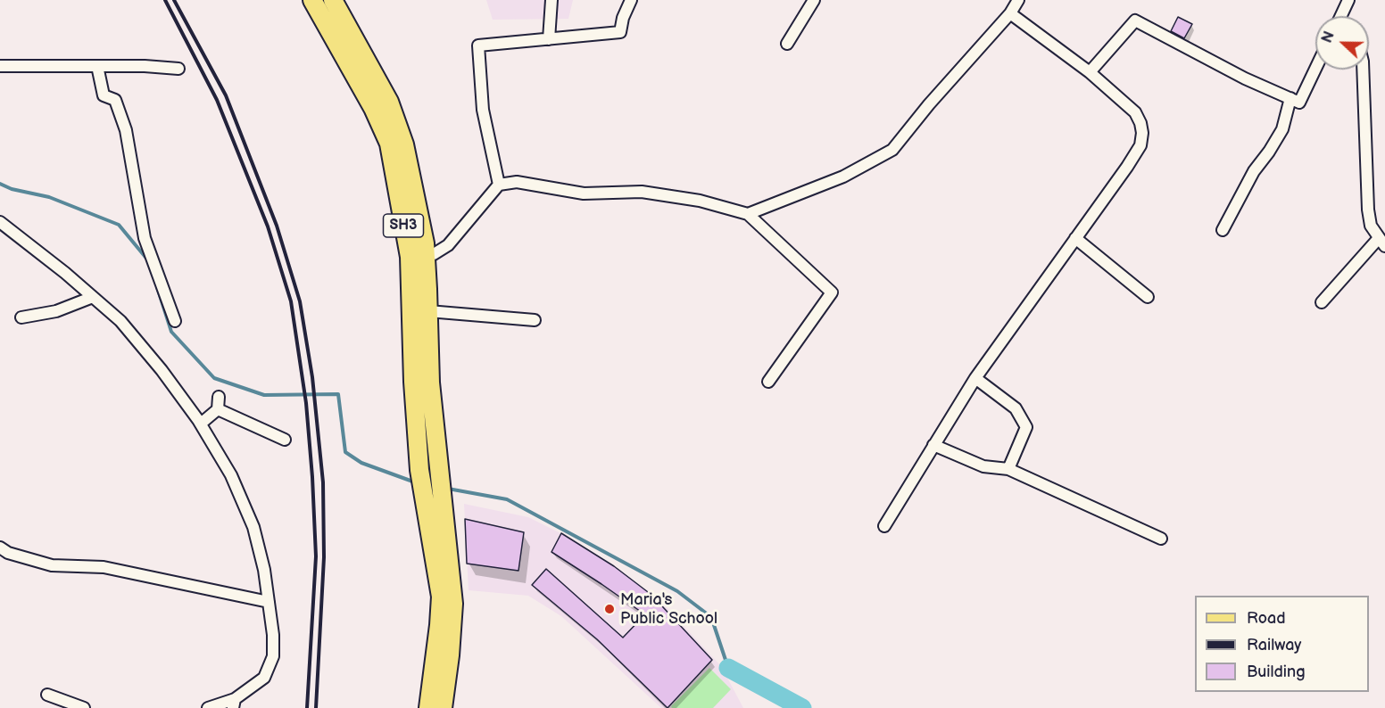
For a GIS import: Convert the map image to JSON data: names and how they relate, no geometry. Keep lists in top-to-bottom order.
{
  "streets": {
    "main road": ["SH3"]
  },
  "places": ["Maria's Public School"],
  "legend": ["Road", "Railway", "Building"],
  "north": "left"
}
